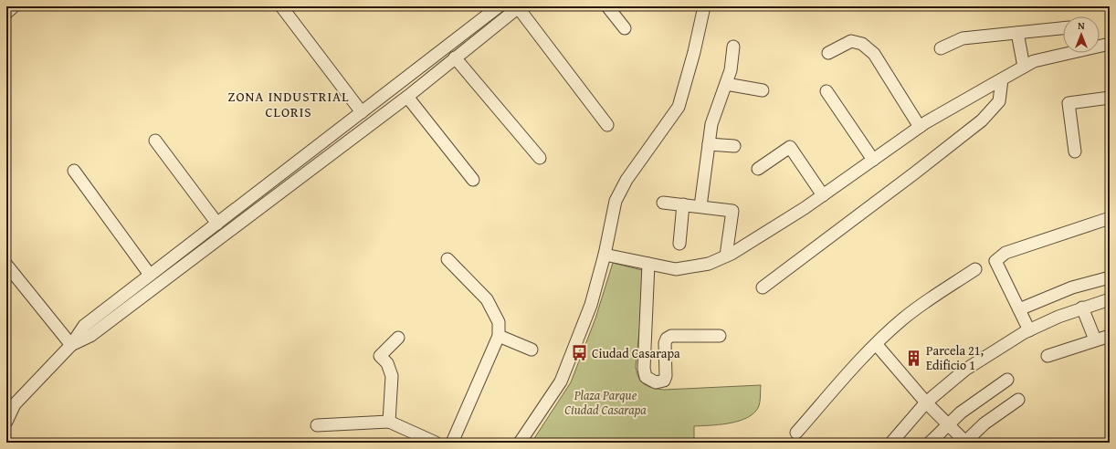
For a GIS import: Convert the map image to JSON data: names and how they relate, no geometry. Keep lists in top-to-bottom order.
{
  "districts": ["ZONA INDUSTRIAL CLORIS"],
  "parks": ["Plaza Parque Ciudad Casarapa"],
  "places": {
    "bus stop": ["Ciudad Casarapa"],
    "building": ["Parcela 21, Edificio 1"]
  },
  "north": "top"
}
